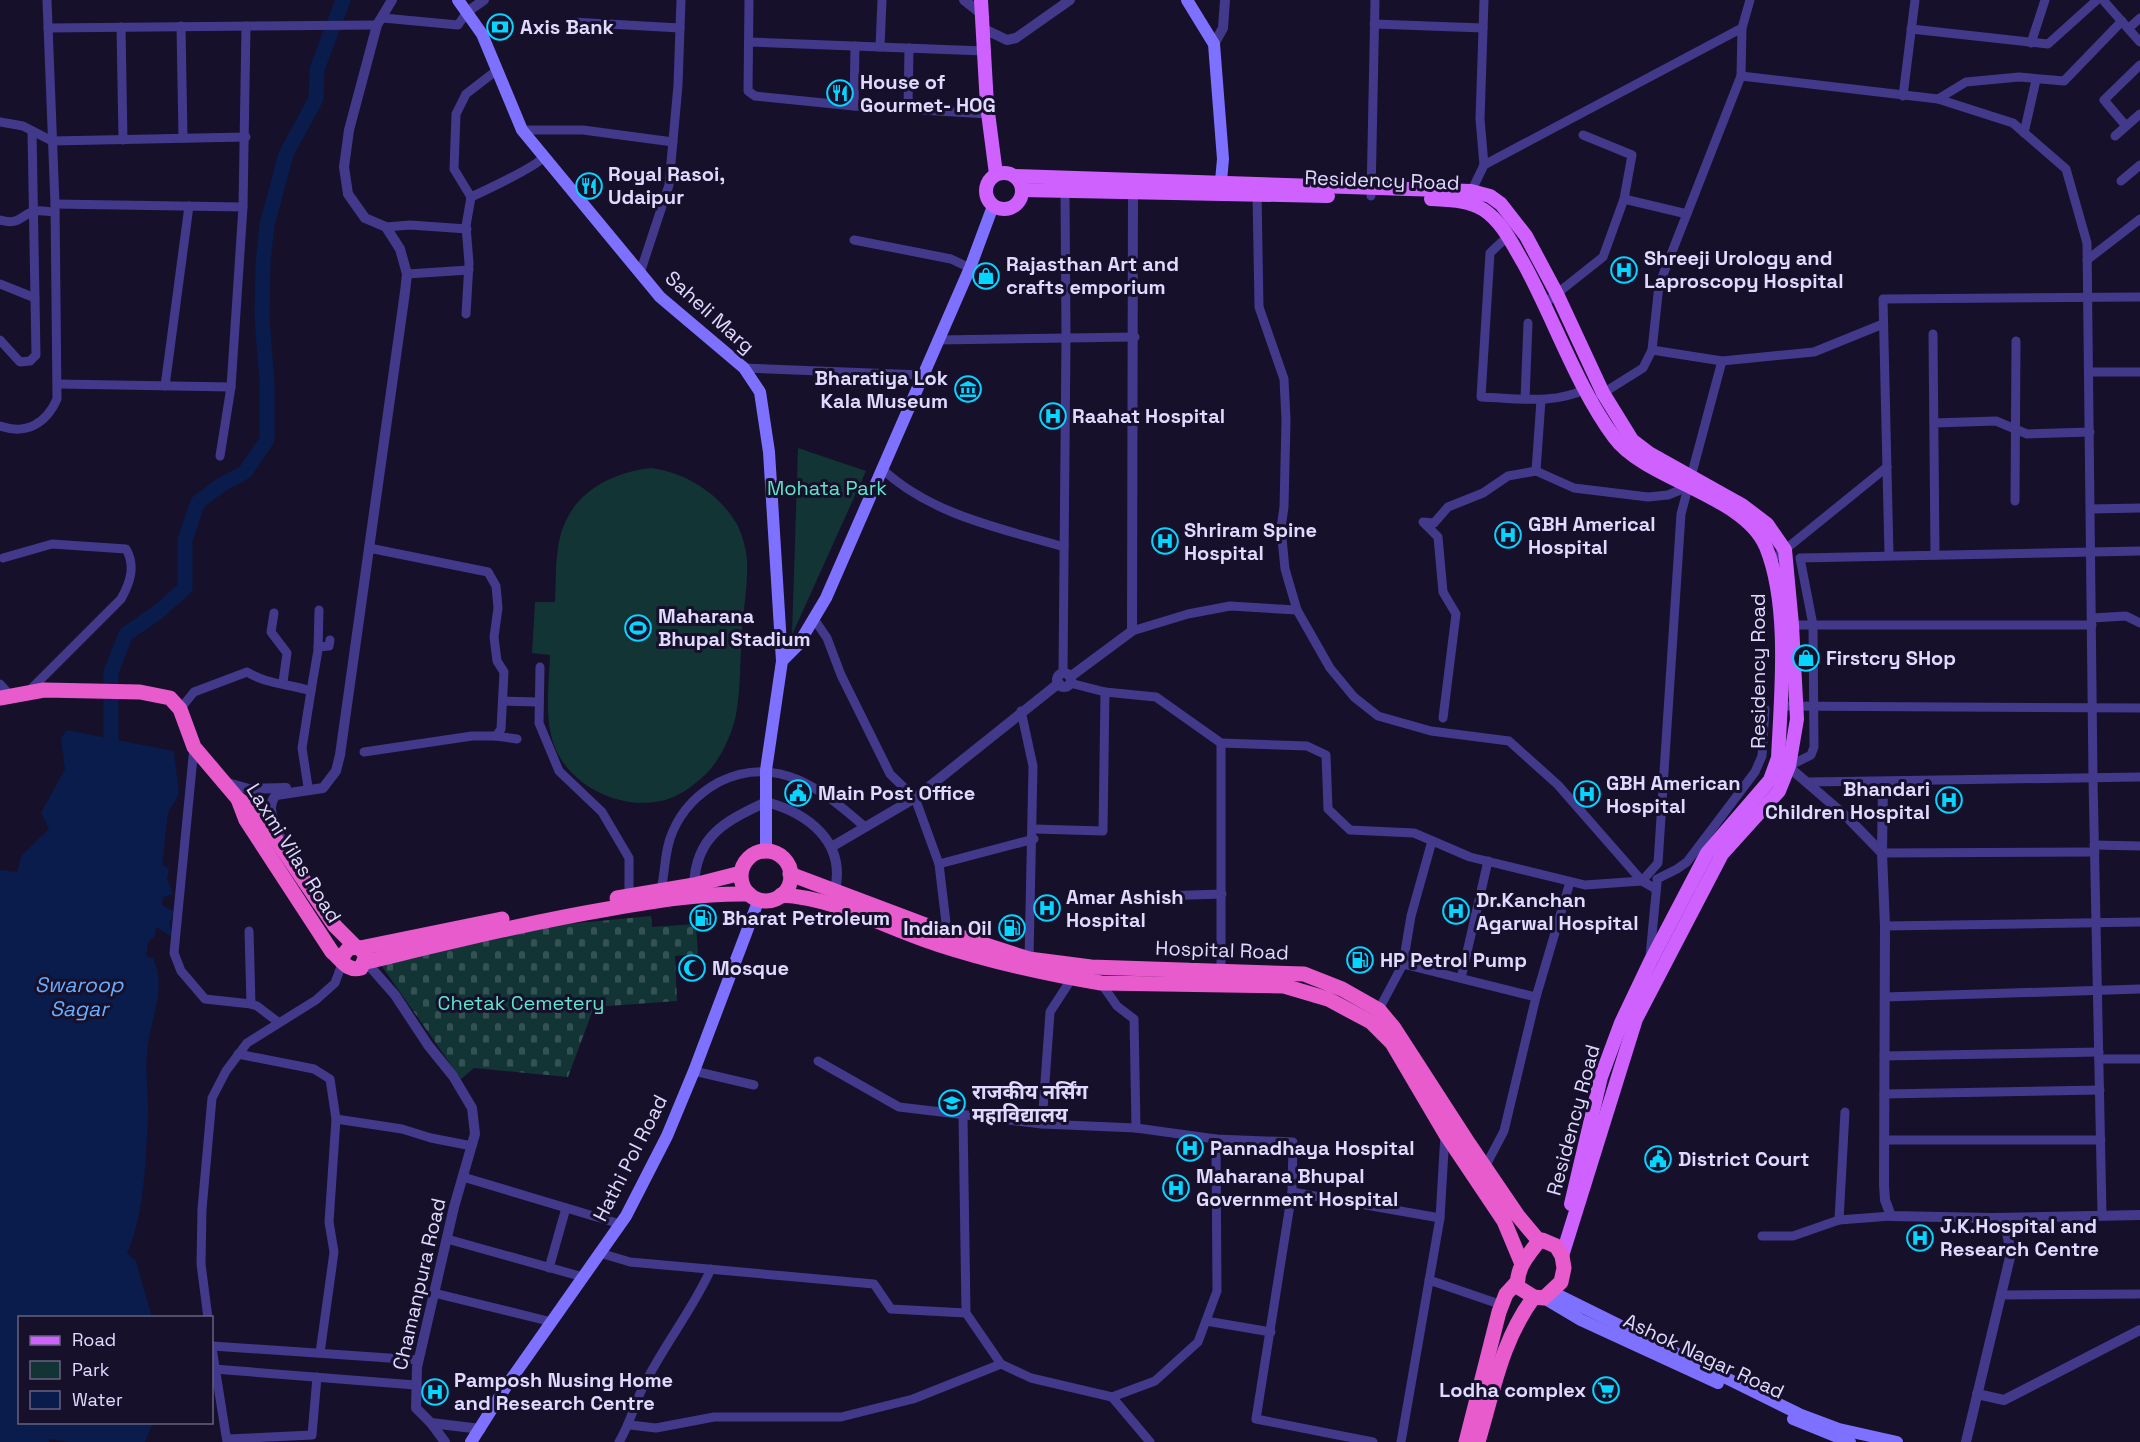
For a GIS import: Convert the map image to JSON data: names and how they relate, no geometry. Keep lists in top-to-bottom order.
{
  "streets": {
    "highway": ["Laxmi Vilas Road", "Hospital Road"],
    "main road": [
      "Residency Road",
      "Saheli Marg",
      "Hathi Pol Road",
      "Ashok Nagar Road"
    ],
    "street": ["Chamanpura Road"]
  },
  "crossings": [
    ["Residency Road", "Hospital Road"],
    ["Residency Road", "Ashok Nagar Road"],
    ["Saheli Marg", "Hospital Road"],
    ["Saheli Marg", "Hathi Pol Road"],
    ["Hospital Road", "Hathi Pol Road"],
    ["Hospital Road", "Ashok Nagar Road"]
  ],
  "water": ["Swaroop Sagar"],
  "parks": ["Mohata Park", "Chetak Cemetery"],
  "places": {
    "bank": ["Axis Bank"],
    "restaurant": ["House of Gourmet- HOG", "Royal Rasoi, Udaipur"],
    "hospital": [
      "Shreeji Urology and Laproscopy Hospital",
      "Raahat Hospital",
      "GBH Americal Hospital",
      "Shriram Spine Hospital",
      "GBH American Hospital",
      "Bhandari Children Hospital",
      "Amar Ashish Hospital",
      "Dr.Kanchan Agarwal Hospital",
      "Pannadhaya Hospital",
      "Maharana Bhupal Government Hospital",
      "J.K.Hospital and Research Centre",
      "Pamposh Nusing Home and Research Centre"
    ],
    "shop": ["Rajasthan Art and crafts emporium", "Firstcry SHop"],
    "museum": ["Bharatiya Lok Kala Museum"],
    "sports": ["Maharana Bhupal Stadium"],
    "public building": ["Main Post Office", "District Court"],
    "fuel station": ["Bharat Petroleum", "Indian Oil", "HP Petrol Pump"],
    "mosque": ["Mosque"],
    "school or university": ["राजकीय नर्सिंग महाविद्यालय"],
    "supermarket": ["Lodha complex"]
  },
  "legend": ["Road", "Park", "Water"]
}
